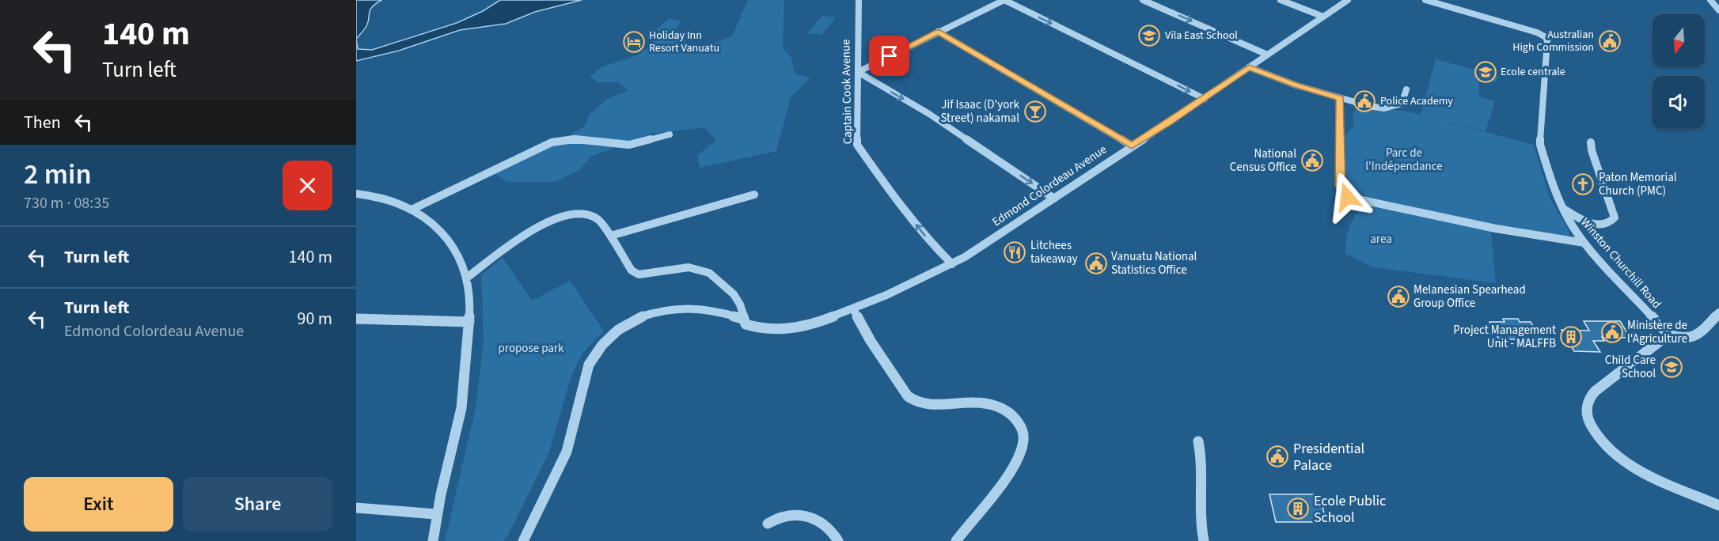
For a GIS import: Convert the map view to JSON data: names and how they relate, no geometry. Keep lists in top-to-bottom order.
{
  "streets": {
    "street": ["Captain Cook Avenue", "Edmond Colordeau Avenue", "Winston Churchill Road"]
  },
  "crossings": [
    ["Captain Cook Avenue", "Edmond Colordeau Avenue"]
  ],
  "one_way": ["Captain Cook Avenue"],
  "parks": ["Parc de l'Indépendance", "area", "propose park"],
  "places": {
    "school or university": ["Vila East School", "Ecole centrale", "Child Care School"],
    "public building": [
      "Australian High Commission",
      "Police Academy",
      "National Census Office",
      "Vanuatu National Statistics Office",
      "Melanesian Spearhead Group Office",
      "Ministère de l'Agriculture",
      "Presidential Palace"
    ],
    "hotel": ["Holiday Inn Resort Vanuatu"],
    "bar": ["Jif Isaac (D'york Street) nakamal"],
    "church": ["Paton Memorial Church (PMC)"],
    "restaurant": ["Litchees takeaway"],
    "building": ["Project Management Unit - MALFFB", "Ecole Public School"]
  },
  "north": "bottom",
  "page": {
    "turn": ["140 m", "Turn left"],
    "then": "Then",
    "heading": ["2 min", "730 m · 08:35"],
    "list": [
      {
        "name": "Turn left",
        "value": "140 m"
      },
      {
        "name": "Turn left",
        "note": "Edmond Colordeau Avenue",
        "value": "90 m"
      }
    ],
    "buttons": ["Exit", "Share"]
  }
}
